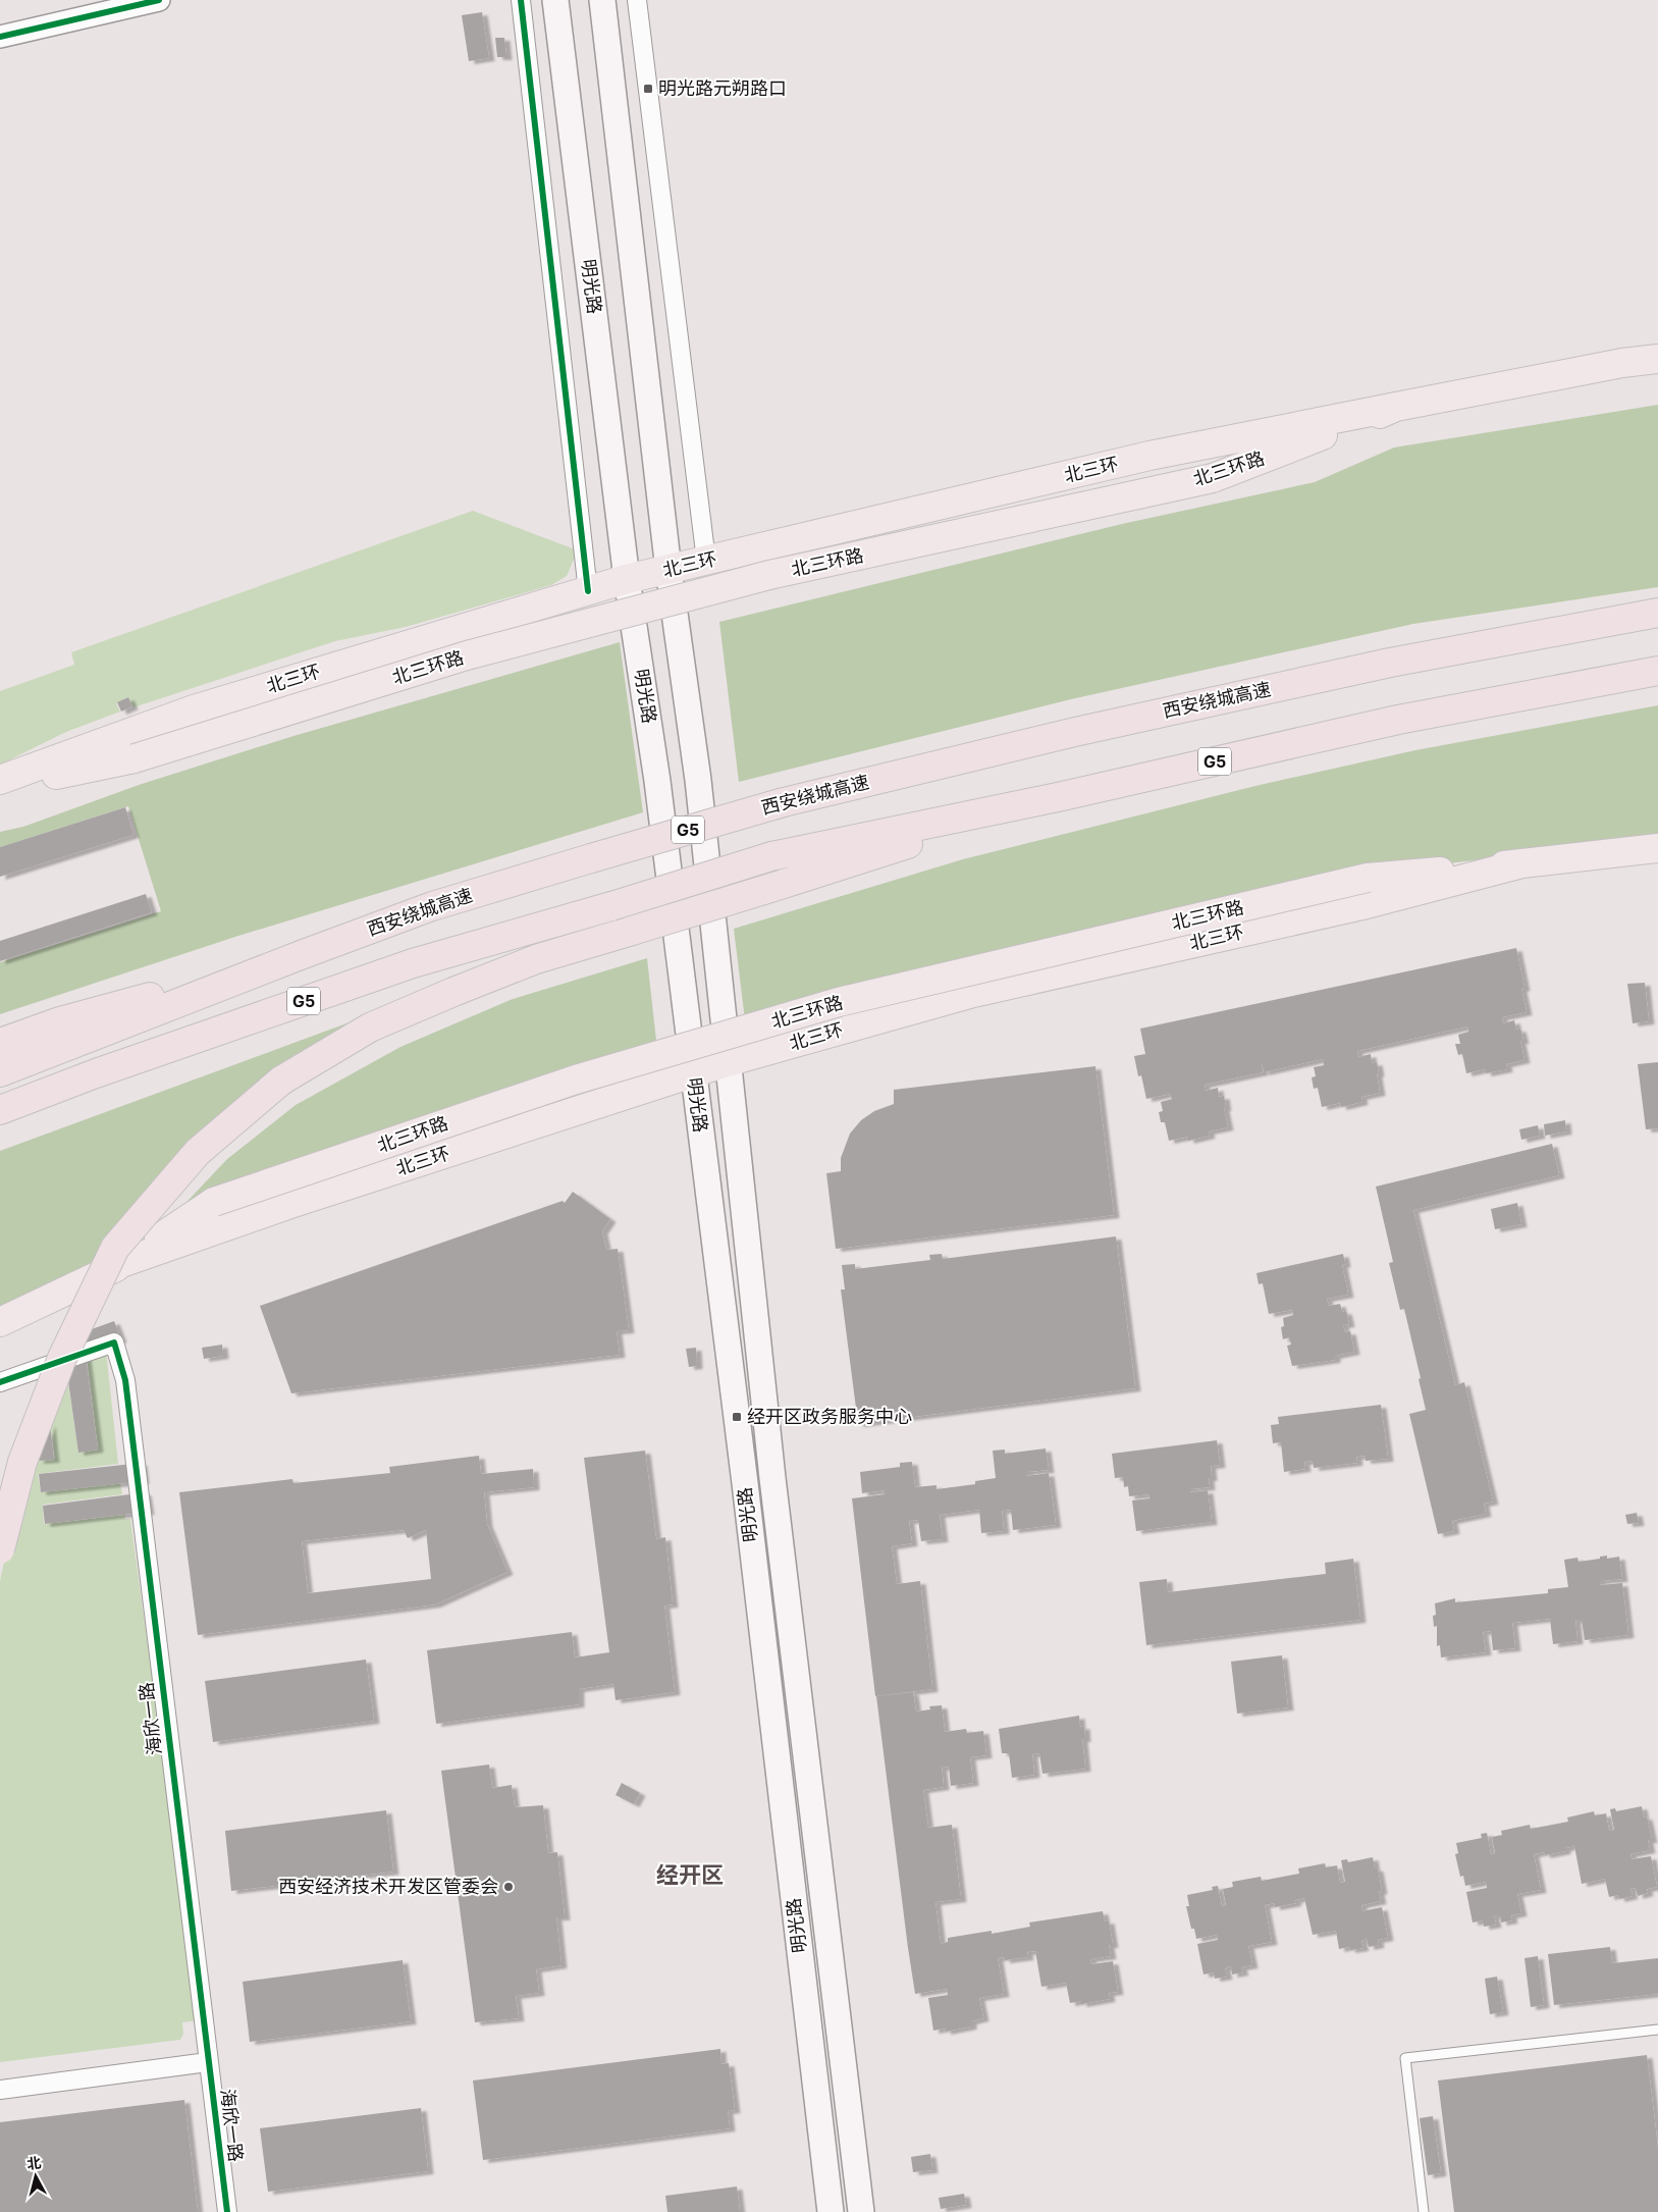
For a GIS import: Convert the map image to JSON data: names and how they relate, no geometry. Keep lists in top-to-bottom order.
{
  "streets": {
    "highway": [
      "北三环路",
      "北三环",
      "西安绕城高速",
      "G5"
    ],
    "main road": ["明光路"],
    "street": ["海欣一路"]
  },
  "crossings": [
    ["明光路", "北三环"],
    ["北三环路", "北三环"]
  ],
  "districts": ["经开区"],
  "places": {
    "transit": ["明光路元朔路口", "经开区政务服务中心"],
    "other": ["西安经济技术开发区管委会"]
  },
  "north": "top"
}
